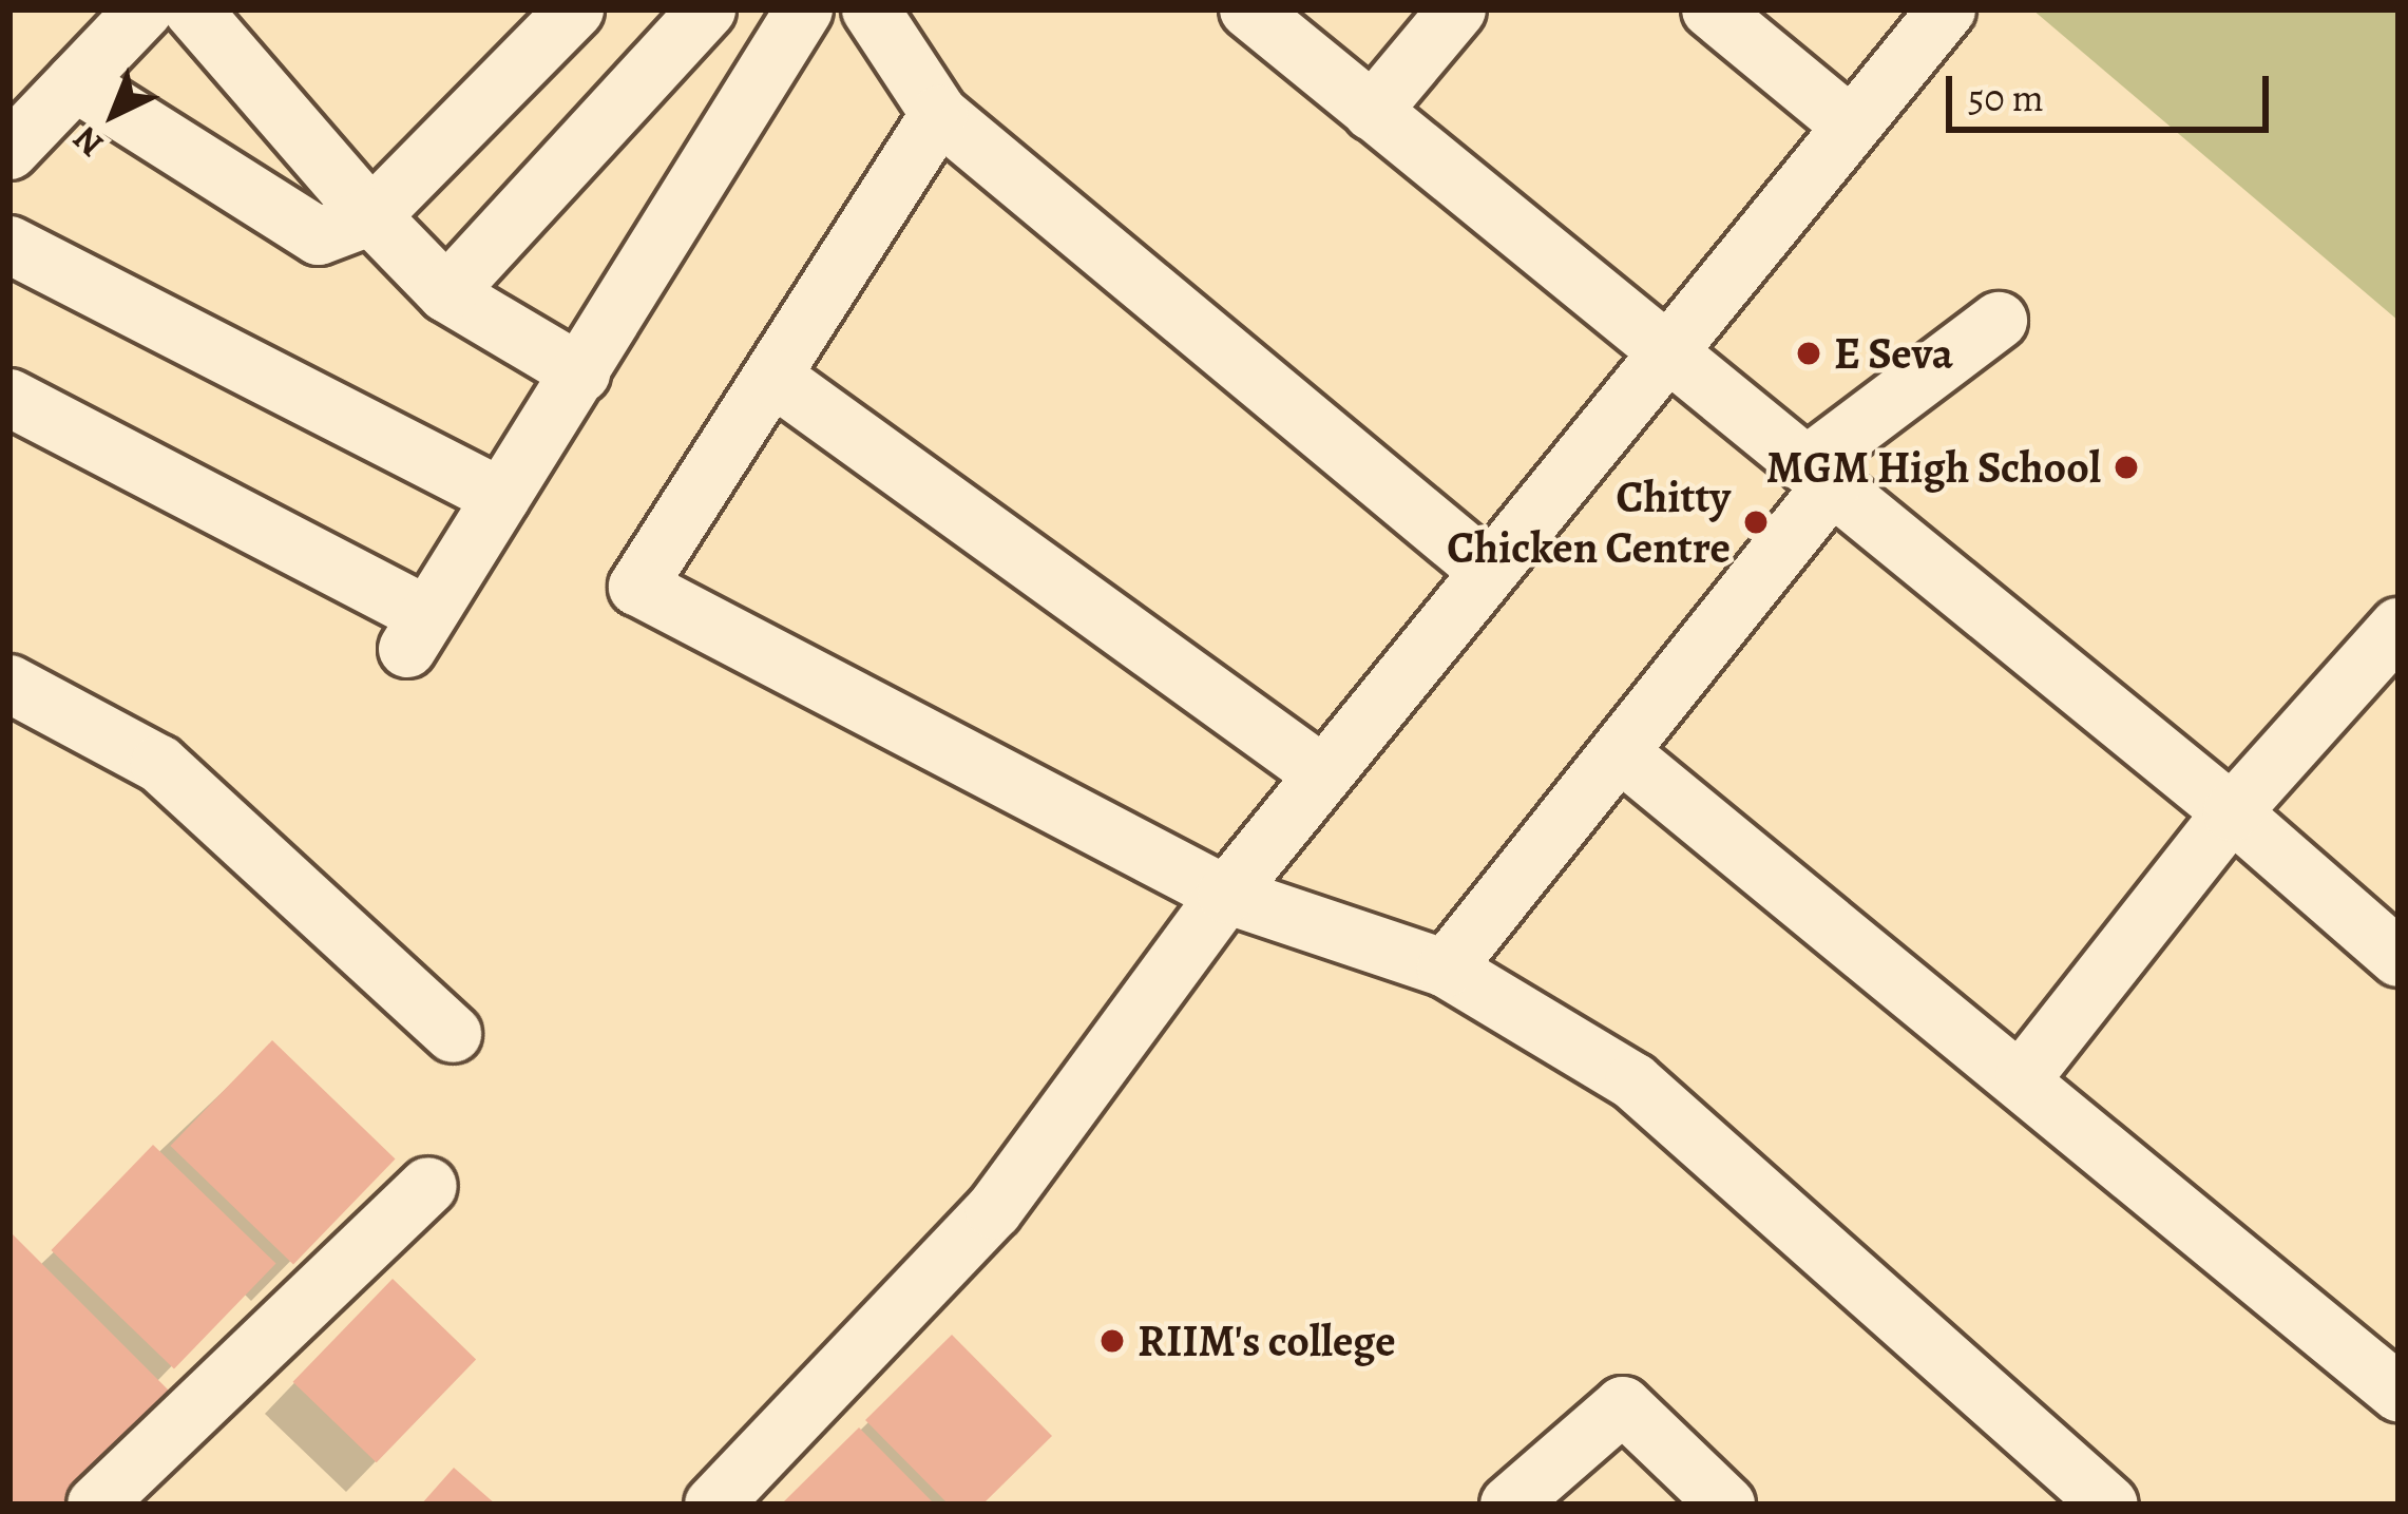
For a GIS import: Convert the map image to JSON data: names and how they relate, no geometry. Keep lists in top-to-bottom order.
{
  "places": [
    "E Seva",
    "MGM High School",
    "Chitty Chicken Centre",
    "RIIM's college"
  ],
  "scale_bar": "50 m",
  "north": "bottom left"
}
